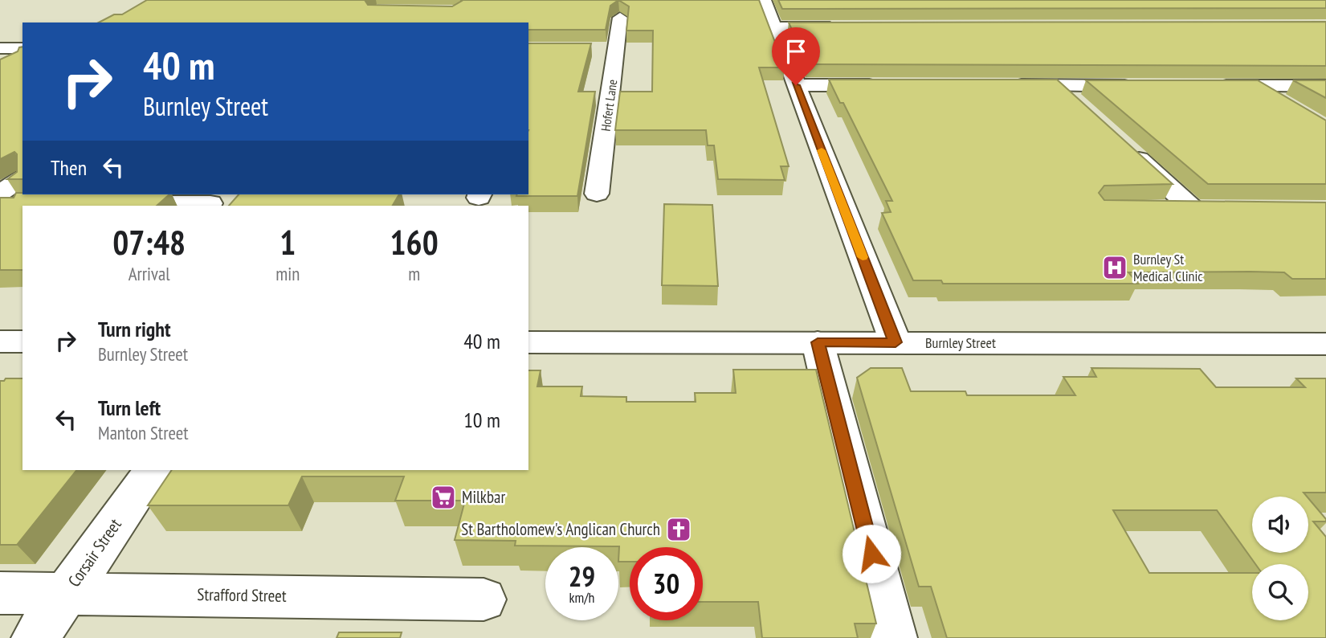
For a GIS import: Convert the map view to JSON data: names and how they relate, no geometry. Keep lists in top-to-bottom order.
{
  "streets": {
    "street": [
      "Hofert Lane",
      "Burnley Street",
      "Corsair Street",
      "Strafford Street"
    ]
  },
  "crossings": [
    ["Corsair Street", "Strafford Street"]
  ],
  "places": {
    "hospital": ["Burnley St Medical Clinic"],
    "supermarket": ["Milkbar"],
    "church": ["St Bartholomew's Anglican Church"]
  },
  "page": {
    "turn": ["40 m", "Burnley Street"],
    "then": "Then",
    "eta": [
      "07:48",
      "Arrival",
      "1",
      "min",
      "160",
      "m"
    ],
    "list": [
      {
        "name": "Turn right",
        "note": "Burnley Street",
        "value": "40 m"
      },
      {
        "name": "Turn left",
        "note": "Manton Street",
        "value": "10 m"
      }
    ],
    "speed": "29 km/h",
    "limit": "30"
  }
}
